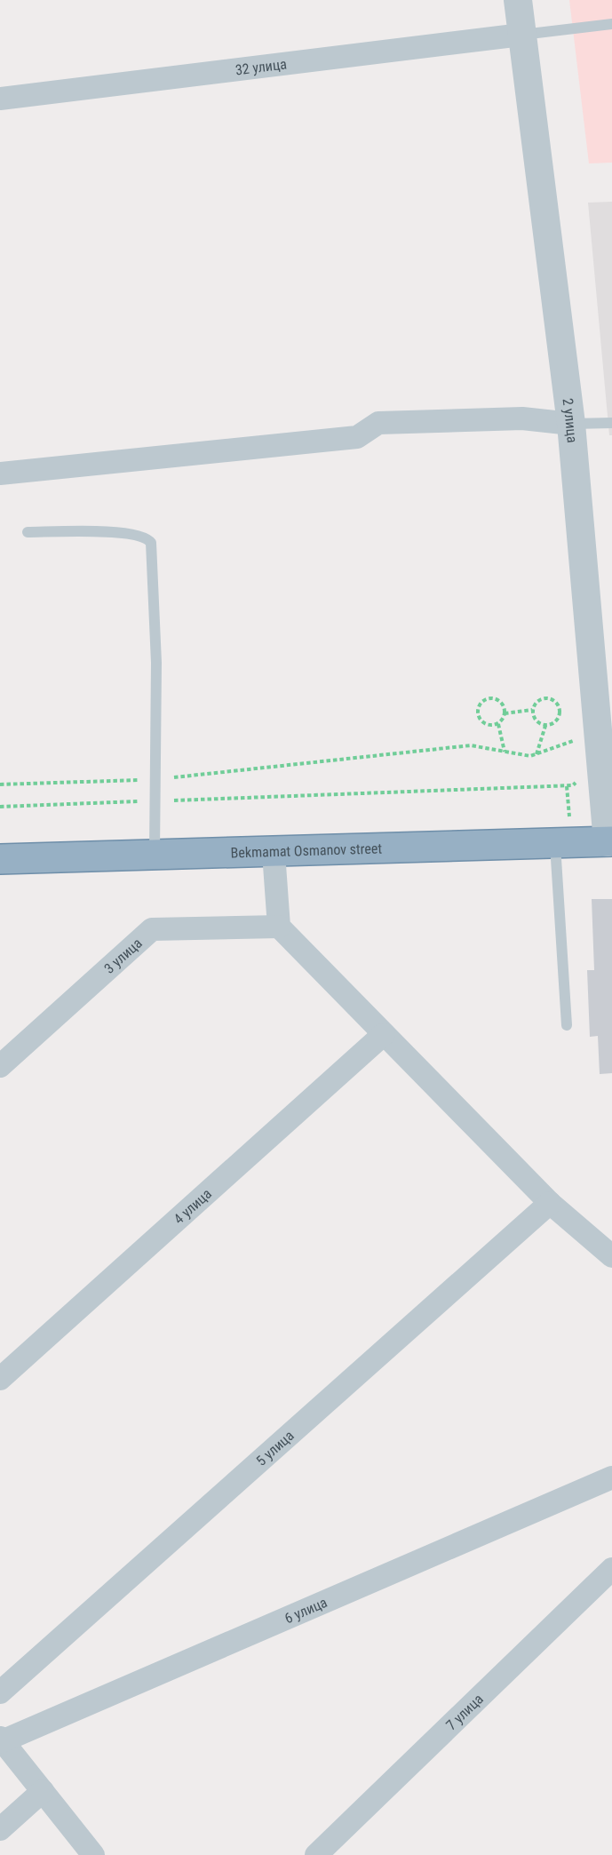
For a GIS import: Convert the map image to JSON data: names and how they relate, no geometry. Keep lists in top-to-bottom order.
{
  "streets": {
    "highway": ["Bekmamat Osmanov street"],
    "street": [
      "32 улица",
      "2 улица",
      "3 улица",
      "4 улица",
      "5 улица",
      "6 улица",
      "7 улица"
    ]
  },
  "crossings": [
    ["32 улица", "2 улица"],
    ["2 улица", "Bekmamat Osmanov street"]
  ]
}
